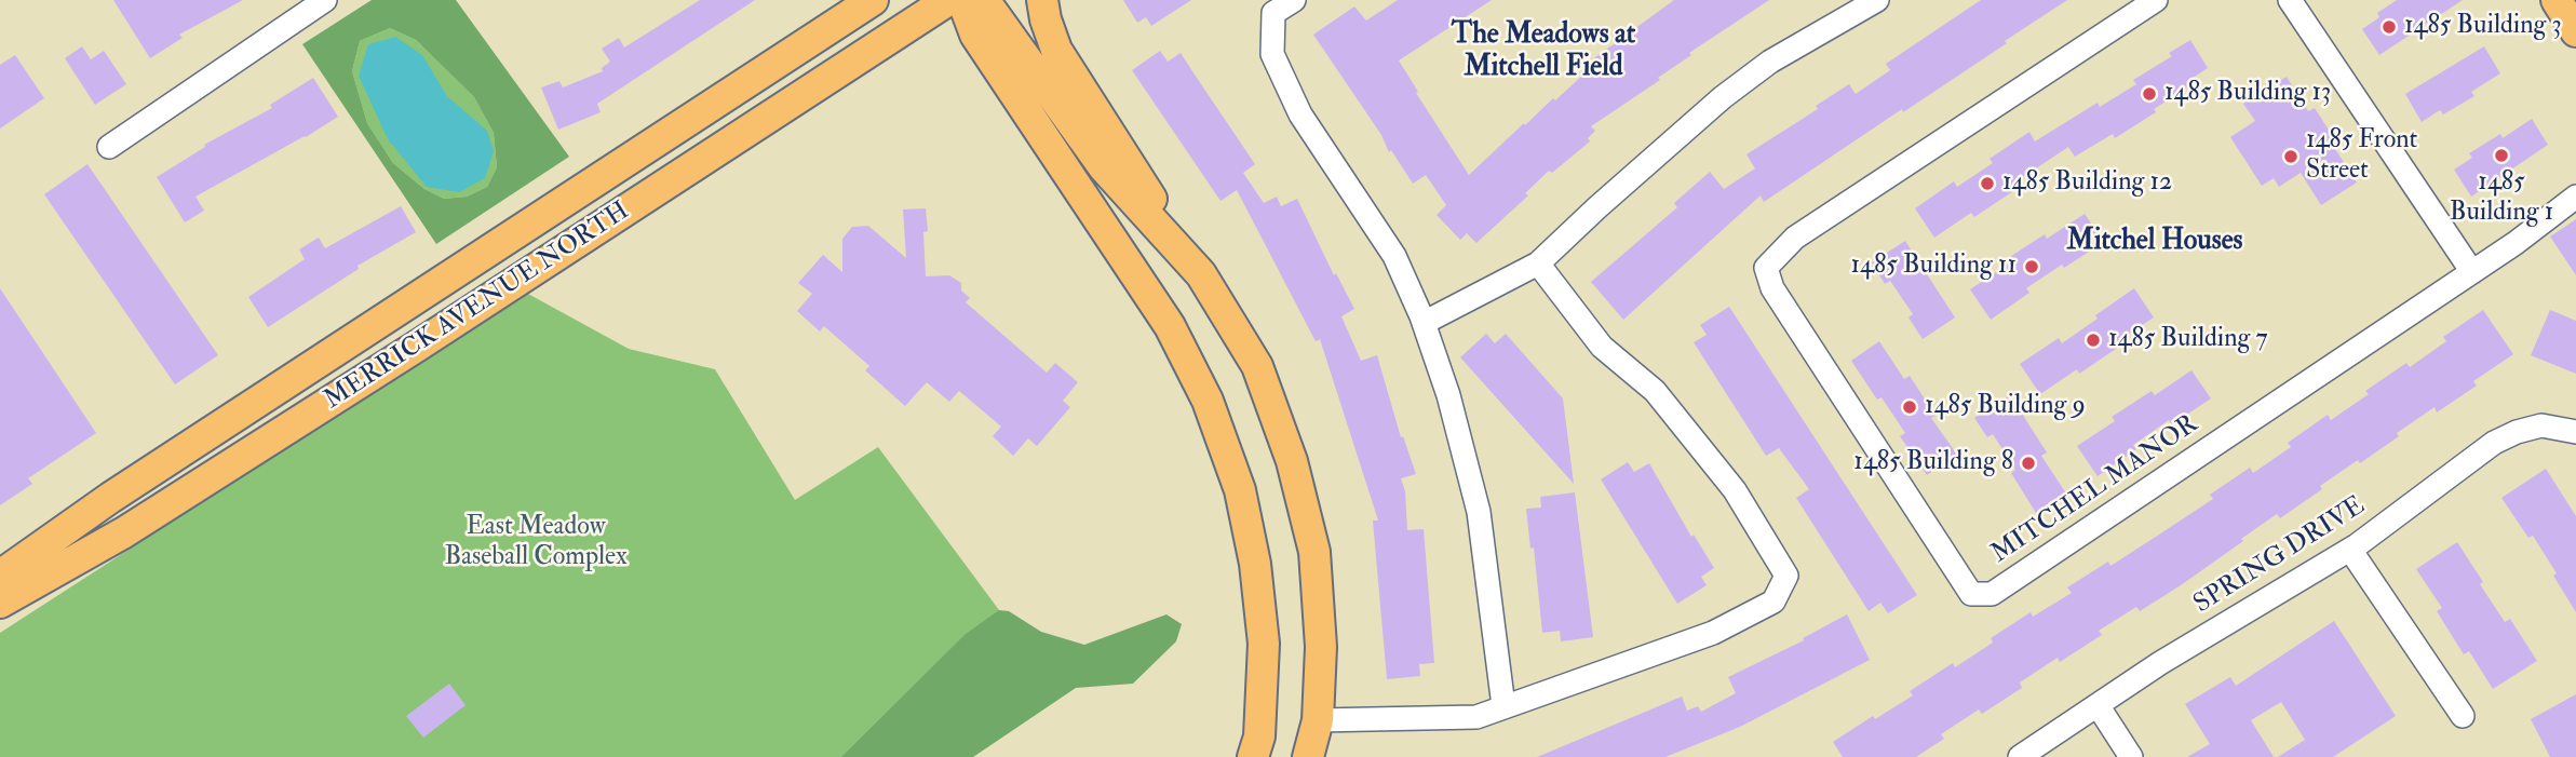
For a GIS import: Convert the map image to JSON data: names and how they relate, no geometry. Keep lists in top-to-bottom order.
{
  "streets": {
    "main road": ["MERRICK AVENUE NORTH"],
    "street": ["MITCHEL MANOR", "SPRING DRIVE"]
  },
  "districts": ["The Meadows at Mitchell Field", "Mitchel Houses"],
  "parks": ["East Meadow Baseball Complex"],
  "places": [
    "1485 Building 3",
    "1485 Building 13",
    "1485 Building 1",
    "1485 Front Street",
    "1485 Building 12",
    "1485 Building 11",
    "1485 Building 7",
    "1485 Building 9",
    "1485 Building 8"
  ]
}
